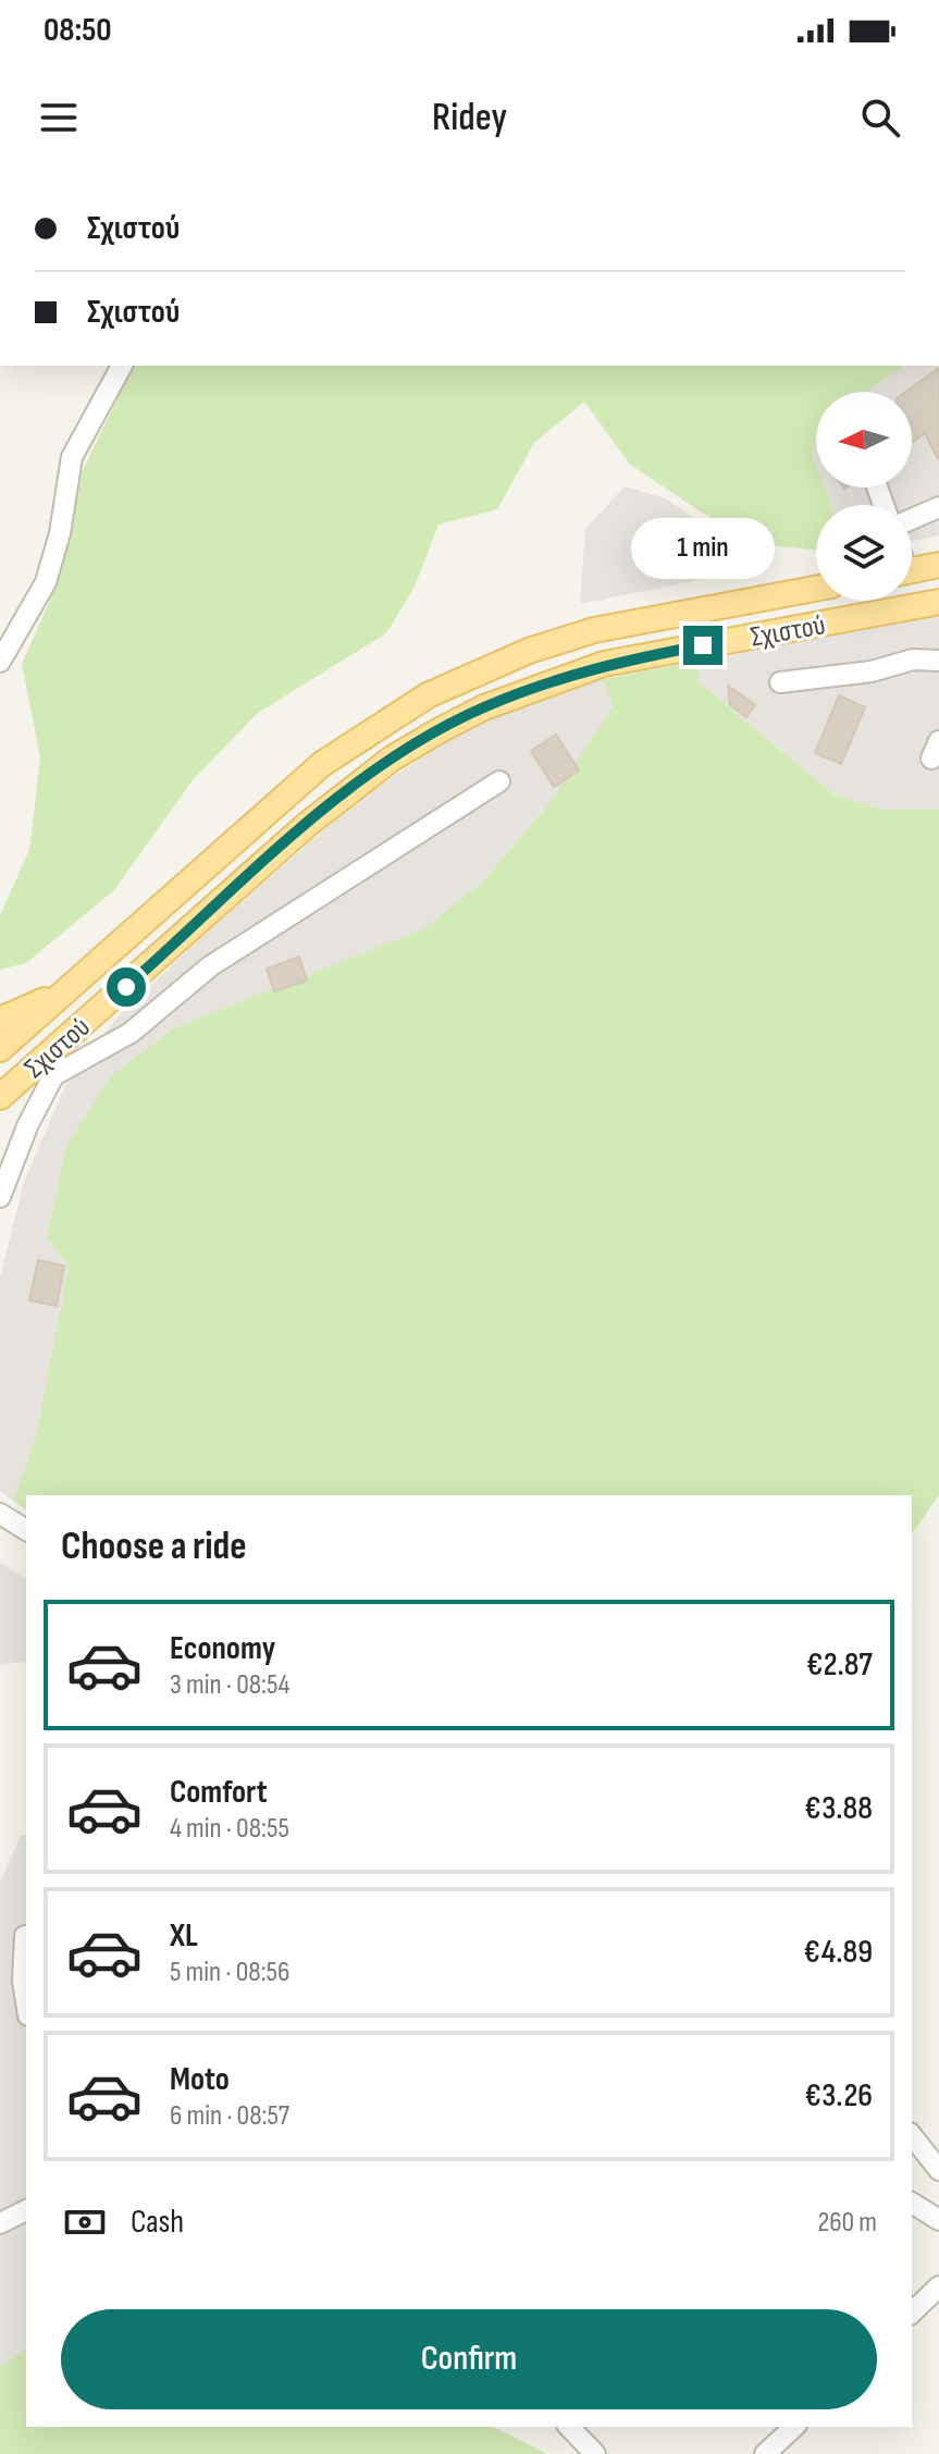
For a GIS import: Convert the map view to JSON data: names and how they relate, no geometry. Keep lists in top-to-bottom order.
{
  "streets": {
    "main road": ["Σχιστού"]
  },
  "north": "left",
  "page": {
    "status": "08:50",
    "header": "Ridey",
    "banner": ["Σχιστού", "Σχιστού"],
    "bubble": "1 min",
    "heading": "Choose a ride",
    "list": [
      {
        "name": "Economy",
        "note": "3 min · 08:54",
        "value": "€2.87"
      },
      {
        "name": "Comfort",
        "note": "4 min · 08:55",
        "value": "€3.88"
      },
      {
        "name": "XL",
        "note": "5 min · 08:56",
        "value": "€4.89"
      },
      {
        "name": "Moto",
        "note": "6 min · 08:57",
        "value": "€3.26"
      }
    ],
    "pay": ["Cash", "260 m"],
    "buttons": "Confirm"
  }
}
